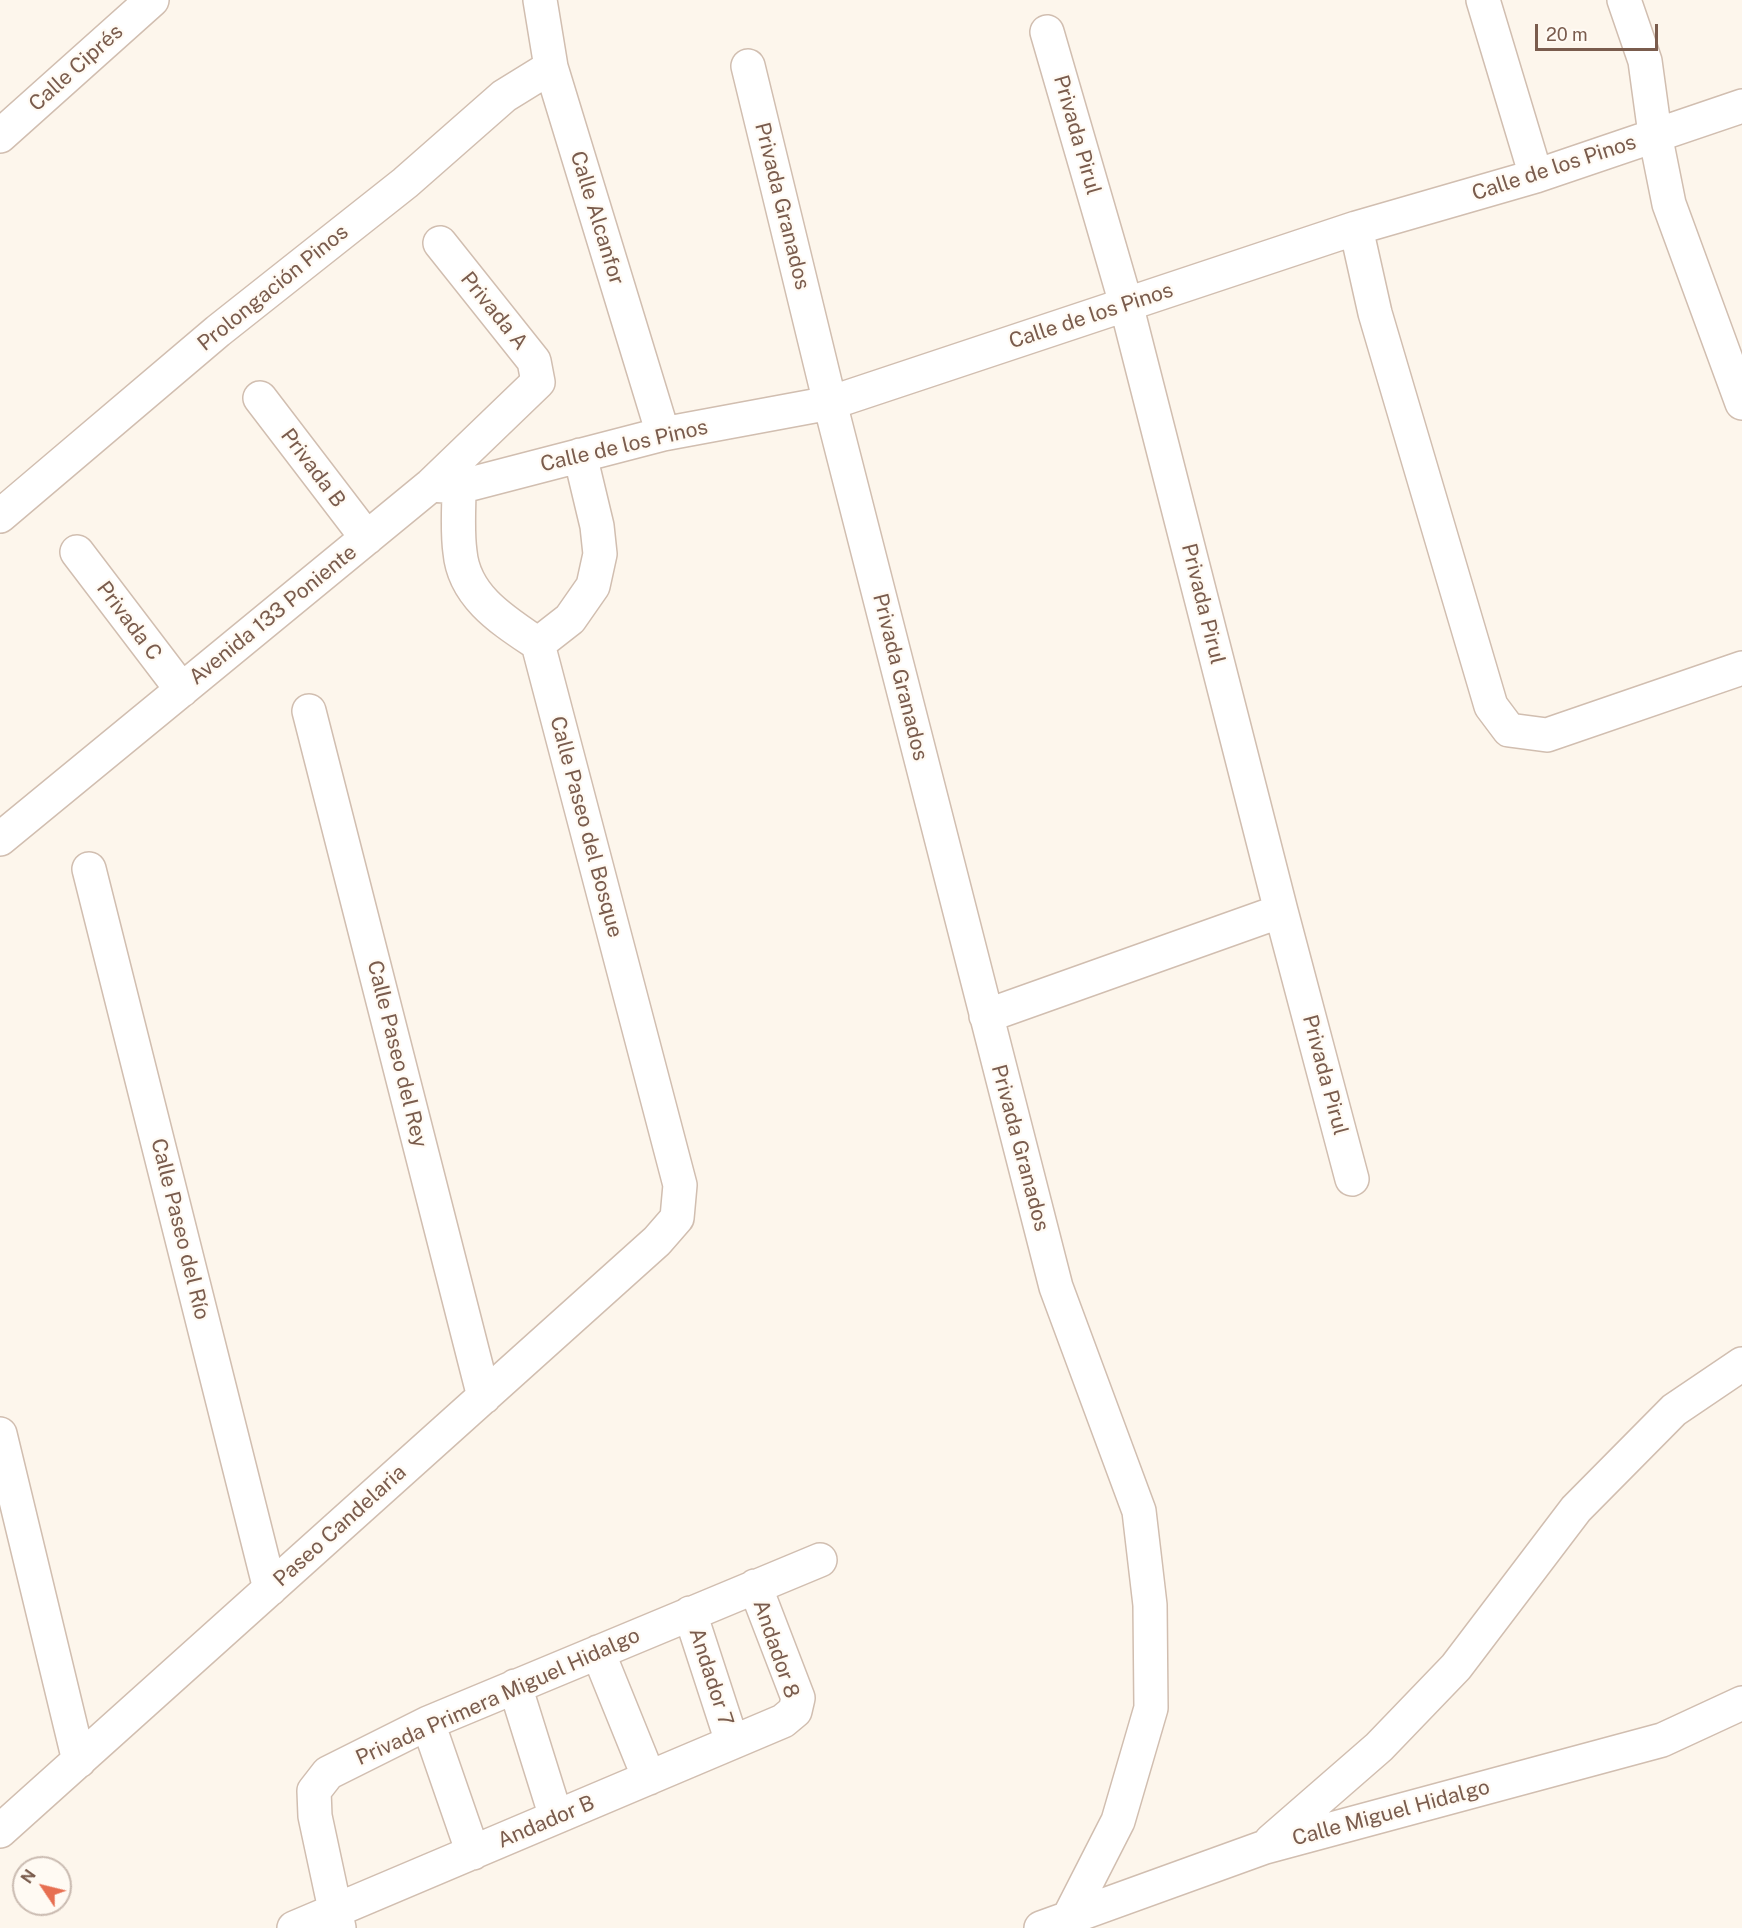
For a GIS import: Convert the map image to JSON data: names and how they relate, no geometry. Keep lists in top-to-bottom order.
{
  "streets": {
    "street": [
      "Calle Ciprés",
      "Privada Pirul",
      "Calle de los Pinos",
      "Privada Granados",
      "Calle Alcanfor",
      "Prolongación Pinos",
      "Privada A",
      "Privada B",
      "Avenida 133 Poniente",
      "Privada C",
      "Calle Paseo del Bosque",
      "Calle Paseo del Rey",
      "Calle Paseo del Río",
      "Paseo Candelaria",
      "Andador 8",
      "Andador 7",
      "Privada Primera Miguel Hidalgo",
      "Calle Miguel Hidalgo",
      "Andador B"
    ]
  },
  "crossings": [
    ["Privada Pirul", "Calle de los Pinos"],
    ["Calle de los Pinos", "Privada Granados"],
    ["Calle de los Pinos", "Calle Alcanfor"],
    ["Calle de los Pinos", "Avenida 133 Poniente"],
    ["Privada Granados", "Calle Miguel Hidalgo"],
    ["Calle Alcanfor", "Prolongación Pinos"],
    ["Privada A", "Avenida 133 Poniente"],
    ["Privada B", "Avenida 133 Poniente"],
    ["Avenida 133 Poniente", "Privada C"],
    ["Calle Paseo del Bosque", "Paseo Candelaria"],
    ["Calle Paseo del Rey", "Paseo Candelaria"],
    ["Calle Paseo del Río", "Paseo Candelaria"],
    ["Andador 8", "Privada Primera Miguel Hidalgo"],
    ["Andador 8", "Andador B"],
    ["Andador 7", "Privada Primera Miguel Hidalgo"],
    ["Andador 7", "Andador B"],
    ["Privada Primera Miguel Hidalgo", "Andador B"]
  ],
  "scale_bar": "20 m",
  "north": "top left"
}
